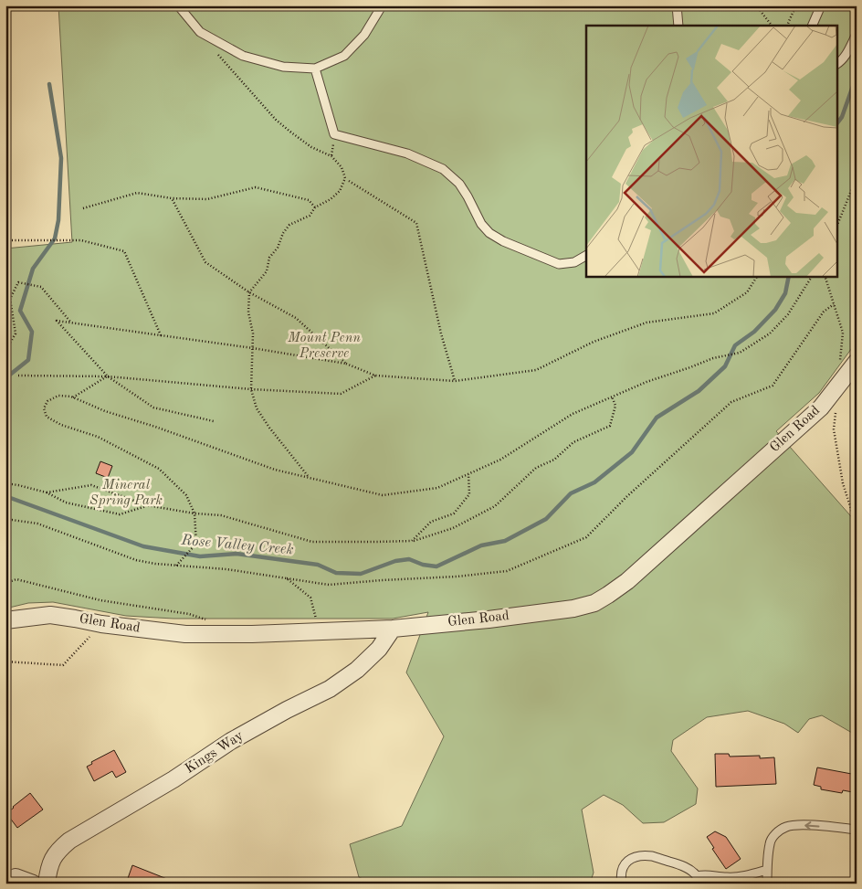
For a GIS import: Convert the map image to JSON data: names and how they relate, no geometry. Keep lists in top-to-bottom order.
{
  "streets": {
    "street": ["Glen Road", "Kings Way"]
  },
  "crossings": [
    ["Glen Road", "Kings Way"]
  ],
  "water": ["Rose Valley Creek"],
  "parks": ["Mount Penn Preserve", "Mineral Spring Park"]
}
